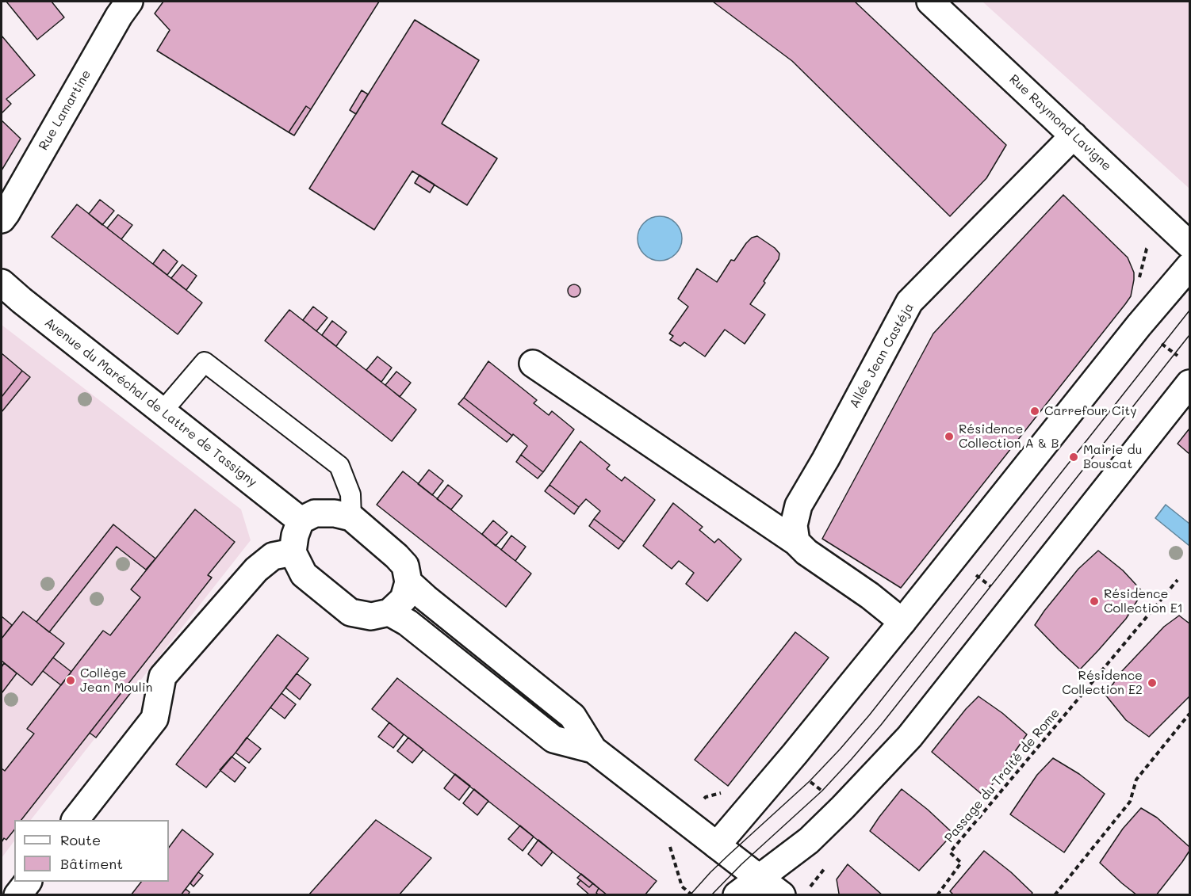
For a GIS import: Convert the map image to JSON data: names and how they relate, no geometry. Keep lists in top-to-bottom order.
{
  "streets": {
    "street": [
      "Rue Lamartine",
      "Rue Raymond Lavigne",
      "Allée Jean Castéja",
      "Avenue du Maréchal de Lattre de Tassigny"
    ],
    "path": ["Passage du Traité de Rome"]
  },
  "crossings": [
    ["Rue Raymond Lavigne", "Allée Jean Castéja"]
  ],
  "places": [
    "Carrefour City",
    "Résidence Collection A & B",
    "Mairie du Bouscat",
    "Résidence Collection E1",
    "Collège Jean Moulin",
    "Résidence Collection E2"
  ],
  "legend": ["Route", "Bâtiment"]
}
